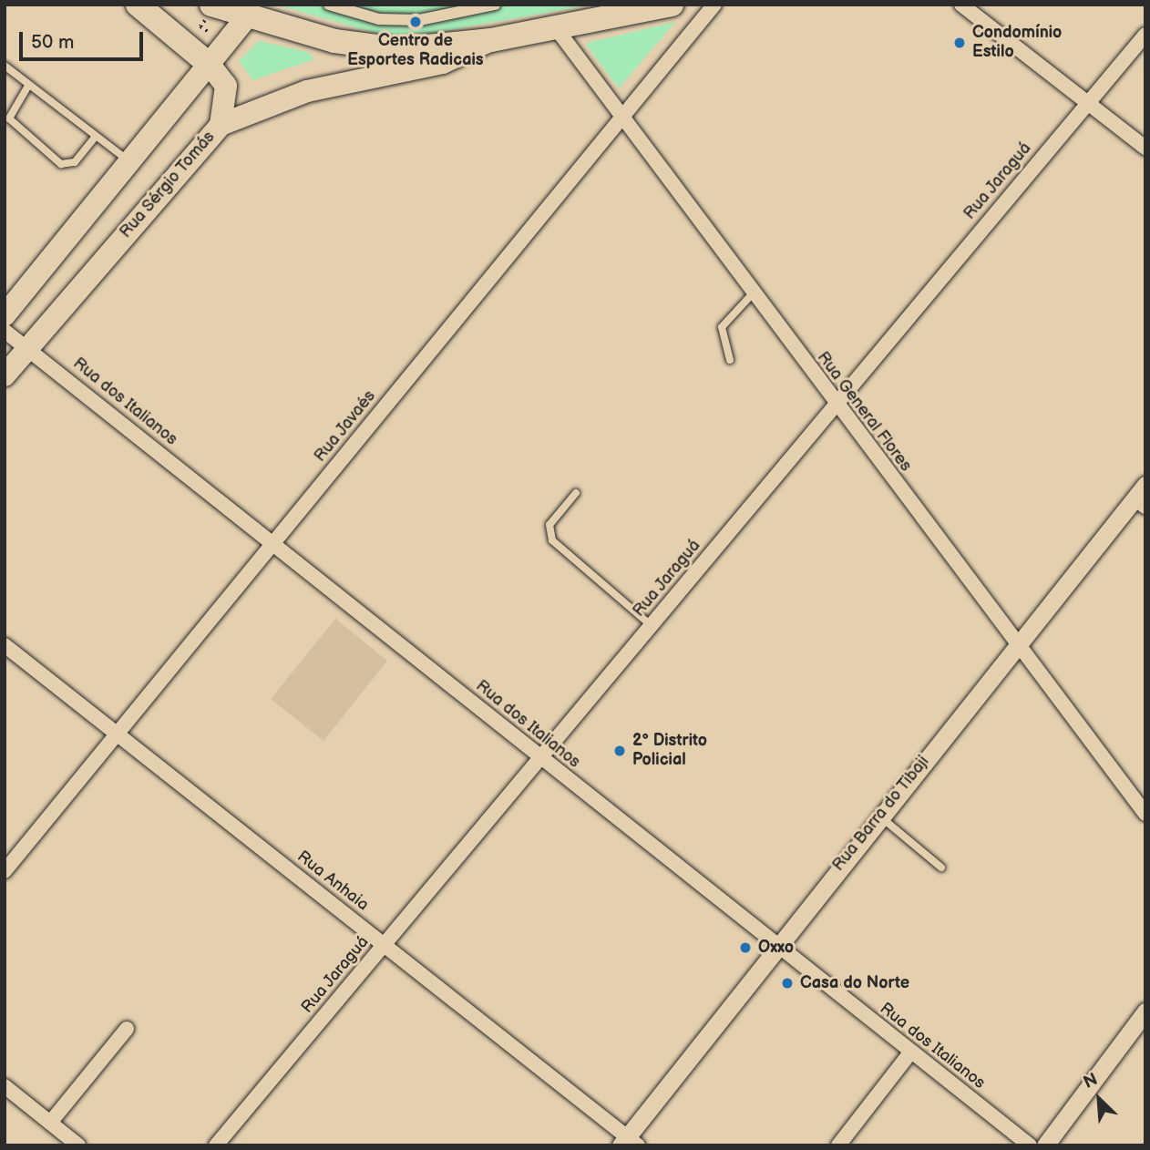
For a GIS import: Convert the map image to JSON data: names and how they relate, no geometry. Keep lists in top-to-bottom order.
{
  "streets": {
    "main road": ["Rua Sérgio Tomás"],
    "street": [
      "Rua Jaraguá",
      "Rua dos Italianos",
      "Rua General Flores",
      "Rua Javaés",
      "Rua Barra do Tibaji",
      "Rua Anhaia"
    ]
  },
  "crossings": [
    ["Rua Jaraguá", "Rua dos Italianos"],
    ["Rua Jaraguá", "Rua General Flores"],
    ["Rua Jaraguá", "Rua Anhaia"],
    ["Rua Sérgio Tomás", "Rua dos Italianos"],
    ["Rua dos Italianos", "Rua Javaés"],
    ["Rua dos Italianos", "Rua Barra do Tibaji"],
    ["Rua General Flores", "Rua Javaés"],
    ["Rua General Flores", "Rua Barra do Tibaji"],
    ["Rua Javaés", "Rua Anhaia"],
    ["Rua Barra do Tibaji", "Rua Anhaia"]
  ],
  "places": [
    "Centro de Esportes Radicais",
    "Condomínio Estilo",
    "2º Distrito Policial",
    "Oxxo",
    "Casa do Norte"
  ],
  "scale_bar": "50 m",
  "north": "top left"
}
